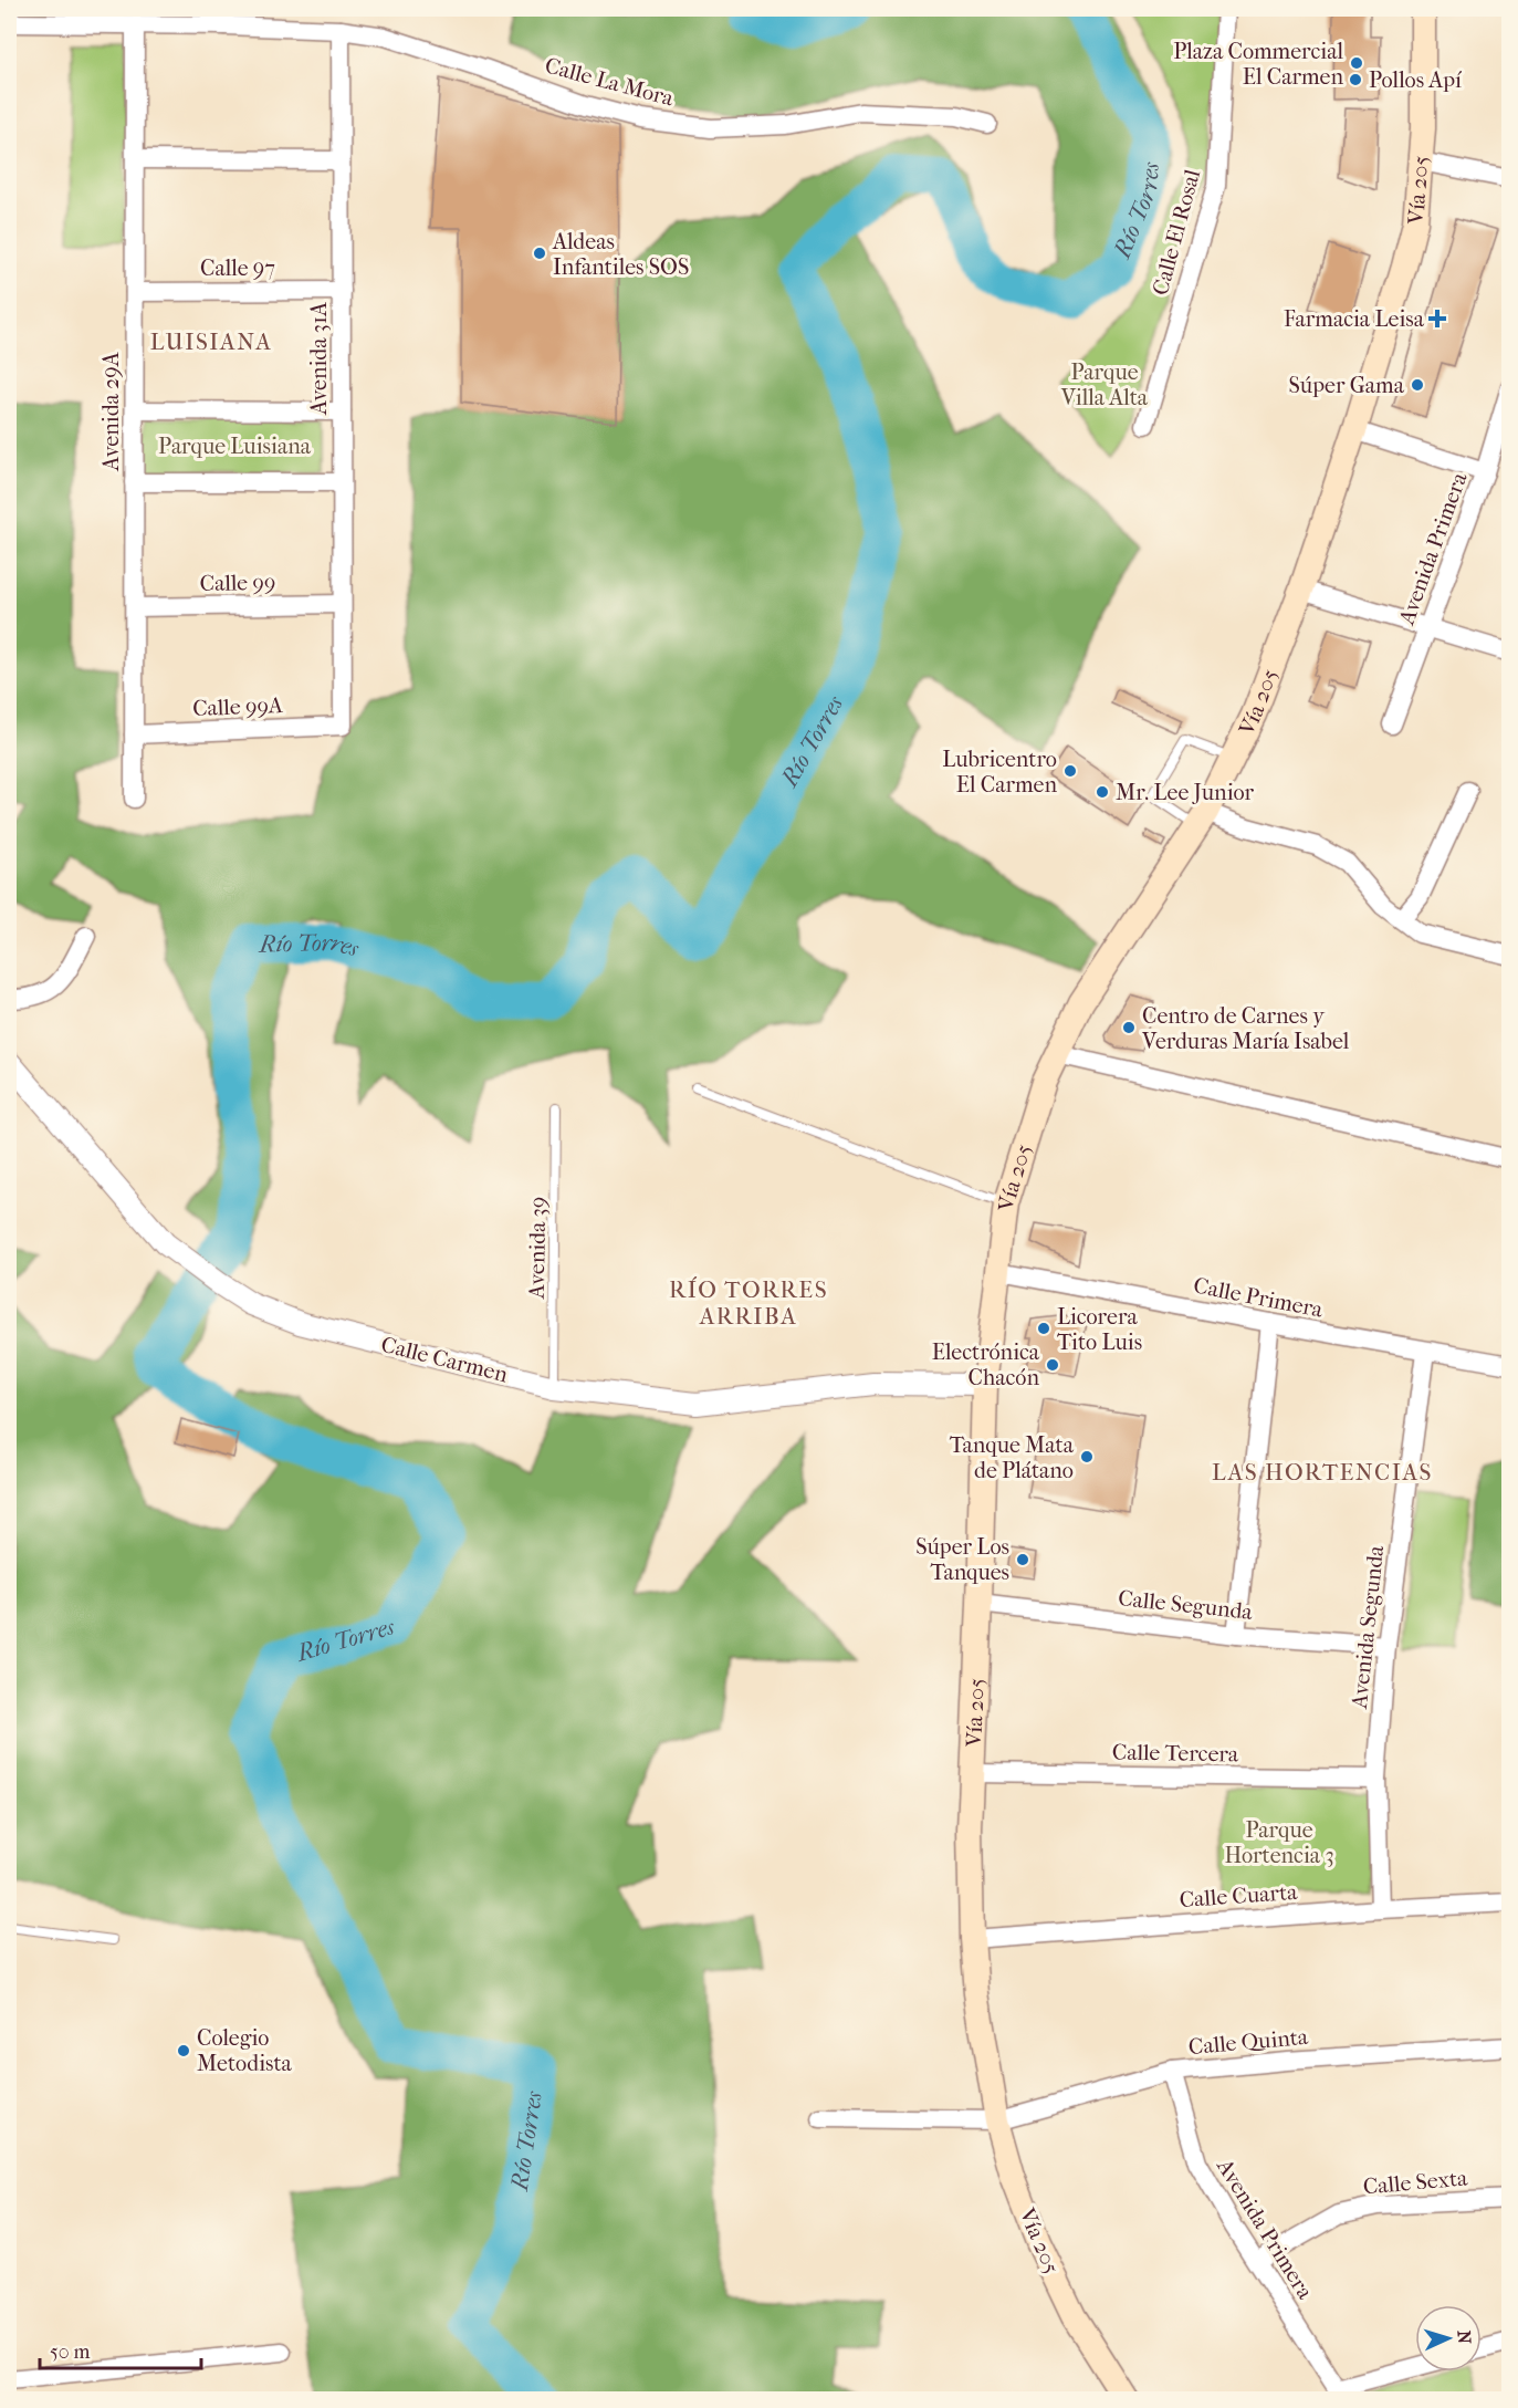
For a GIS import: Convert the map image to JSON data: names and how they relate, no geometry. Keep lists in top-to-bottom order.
{
  "streets": {
    "main road": ["Vía 205"],
    "street": [
      "Calle La Mora",
      "Calle El Rosal",
      "Calle 97",
      "Avenida 31A",
      "Avenida 29A",
      "Avenida Primera",
      "Calle 99",
      "Calle 99A",
      "Calle Primera",
      "Calle Carmen",
      "Calle Segunda",
      "Avenida Segunda",
      "Calle Tercera",
      "Calle Cuarta",
      "Calle Quinta",
      "Calle Sexta"
    ],
    "lane": ["Avenida 39"]
  },
  "crossings": [
    ["Calle La Mora", "Avenida 31A"],
    ["Calle La Mora", "Avenida 29A"],
    ["Vía 205", "Calle Primera"],
    ["Vía 205", "Calle Carmen"],
    ["Vía 205", "Calle Segunda"],
    ["Vía 205", "Calle Tercera"],
    ["Vía 205", "Calle Cuarta"],
    ["Vía 205", "Calle Quinta"],
    ["Calle 97", "Avenida 31A"],
    ["Calle 97", "Avenida 29A"],
    ["Avenida 31A", "Calle 99"],
    ["Avenida 31A", "Calle 99A"],
    ["Avenida 29A", "Calle 99"],
    ["Avenida 29A", "Calle 99A"],
    ["Avenida Primera", "Calle Quinta"],
    ["Avenida Primera", "Calle Sexta"],
    ["Avenida 39", "Calle Carmen"],
    ["Calle Primera", "Avenida Segunda"],
    ["Calle Segunda", "Avenida Segunda"],
    ["Avenida Segunda", "Calle Tercera"],
    ["Avenida Segunda", "Calle Cuarta"]
  ],
  "districts": ["LUISIANA", "RÍO TORRES ARRIBA", "LAS HORTENCIAS"],
  "water": ["Río Torres"],
  "parks": ["Parque Villa Alta", "Parque Luisiana", "Parque Hortencia 3"],
  "places": {
    "other": [
      "Plaza Commercial El Carmen",
      "Pollos Apí",
      "Aldeas Infantiles SOS",
      "Súper Gama",
      "Lubricentro El Carmen",
      "Mr. Lee Junior",
      "Centro de Carnes y Verduras María Isabel",
      "Licorera Tito Luis",
      "Electrónica Chacón",
      "Tanque Mata de Plátano",
      "Súper Los Tanques",
      "Colegio Metodista"
    ],
    "health": ["Farmacia Leisa"]
  },
  "scale_bar": "50 m",
  "north": "right"
}
